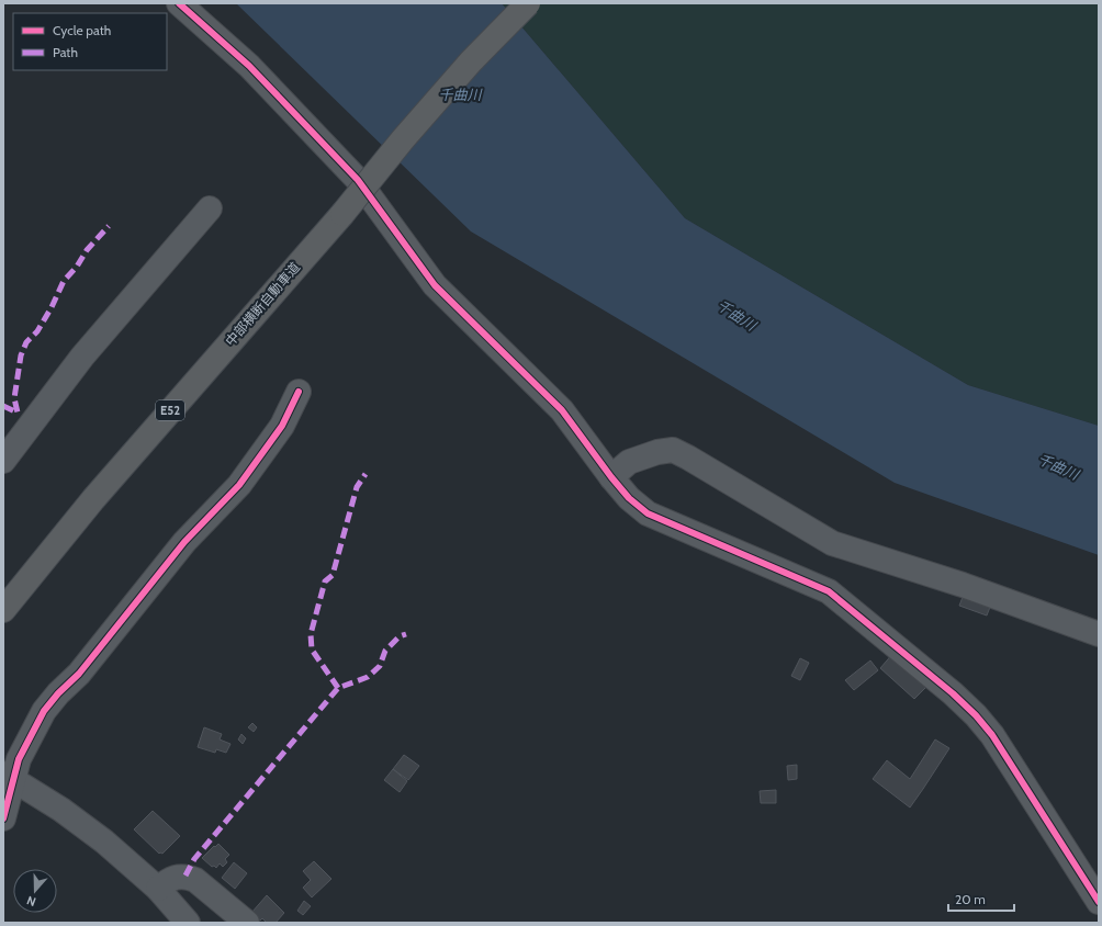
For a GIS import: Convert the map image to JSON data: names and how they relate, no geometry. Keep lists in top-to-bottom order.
{
  "streets": {
    "highway": ["中部横断自動車道", "E52"]
  },
  "water": ["千曲川"],
  "legend": ["Cycle path", "Path"],
  "scale_bar": "20 m",
  "north": "bottom"
}
